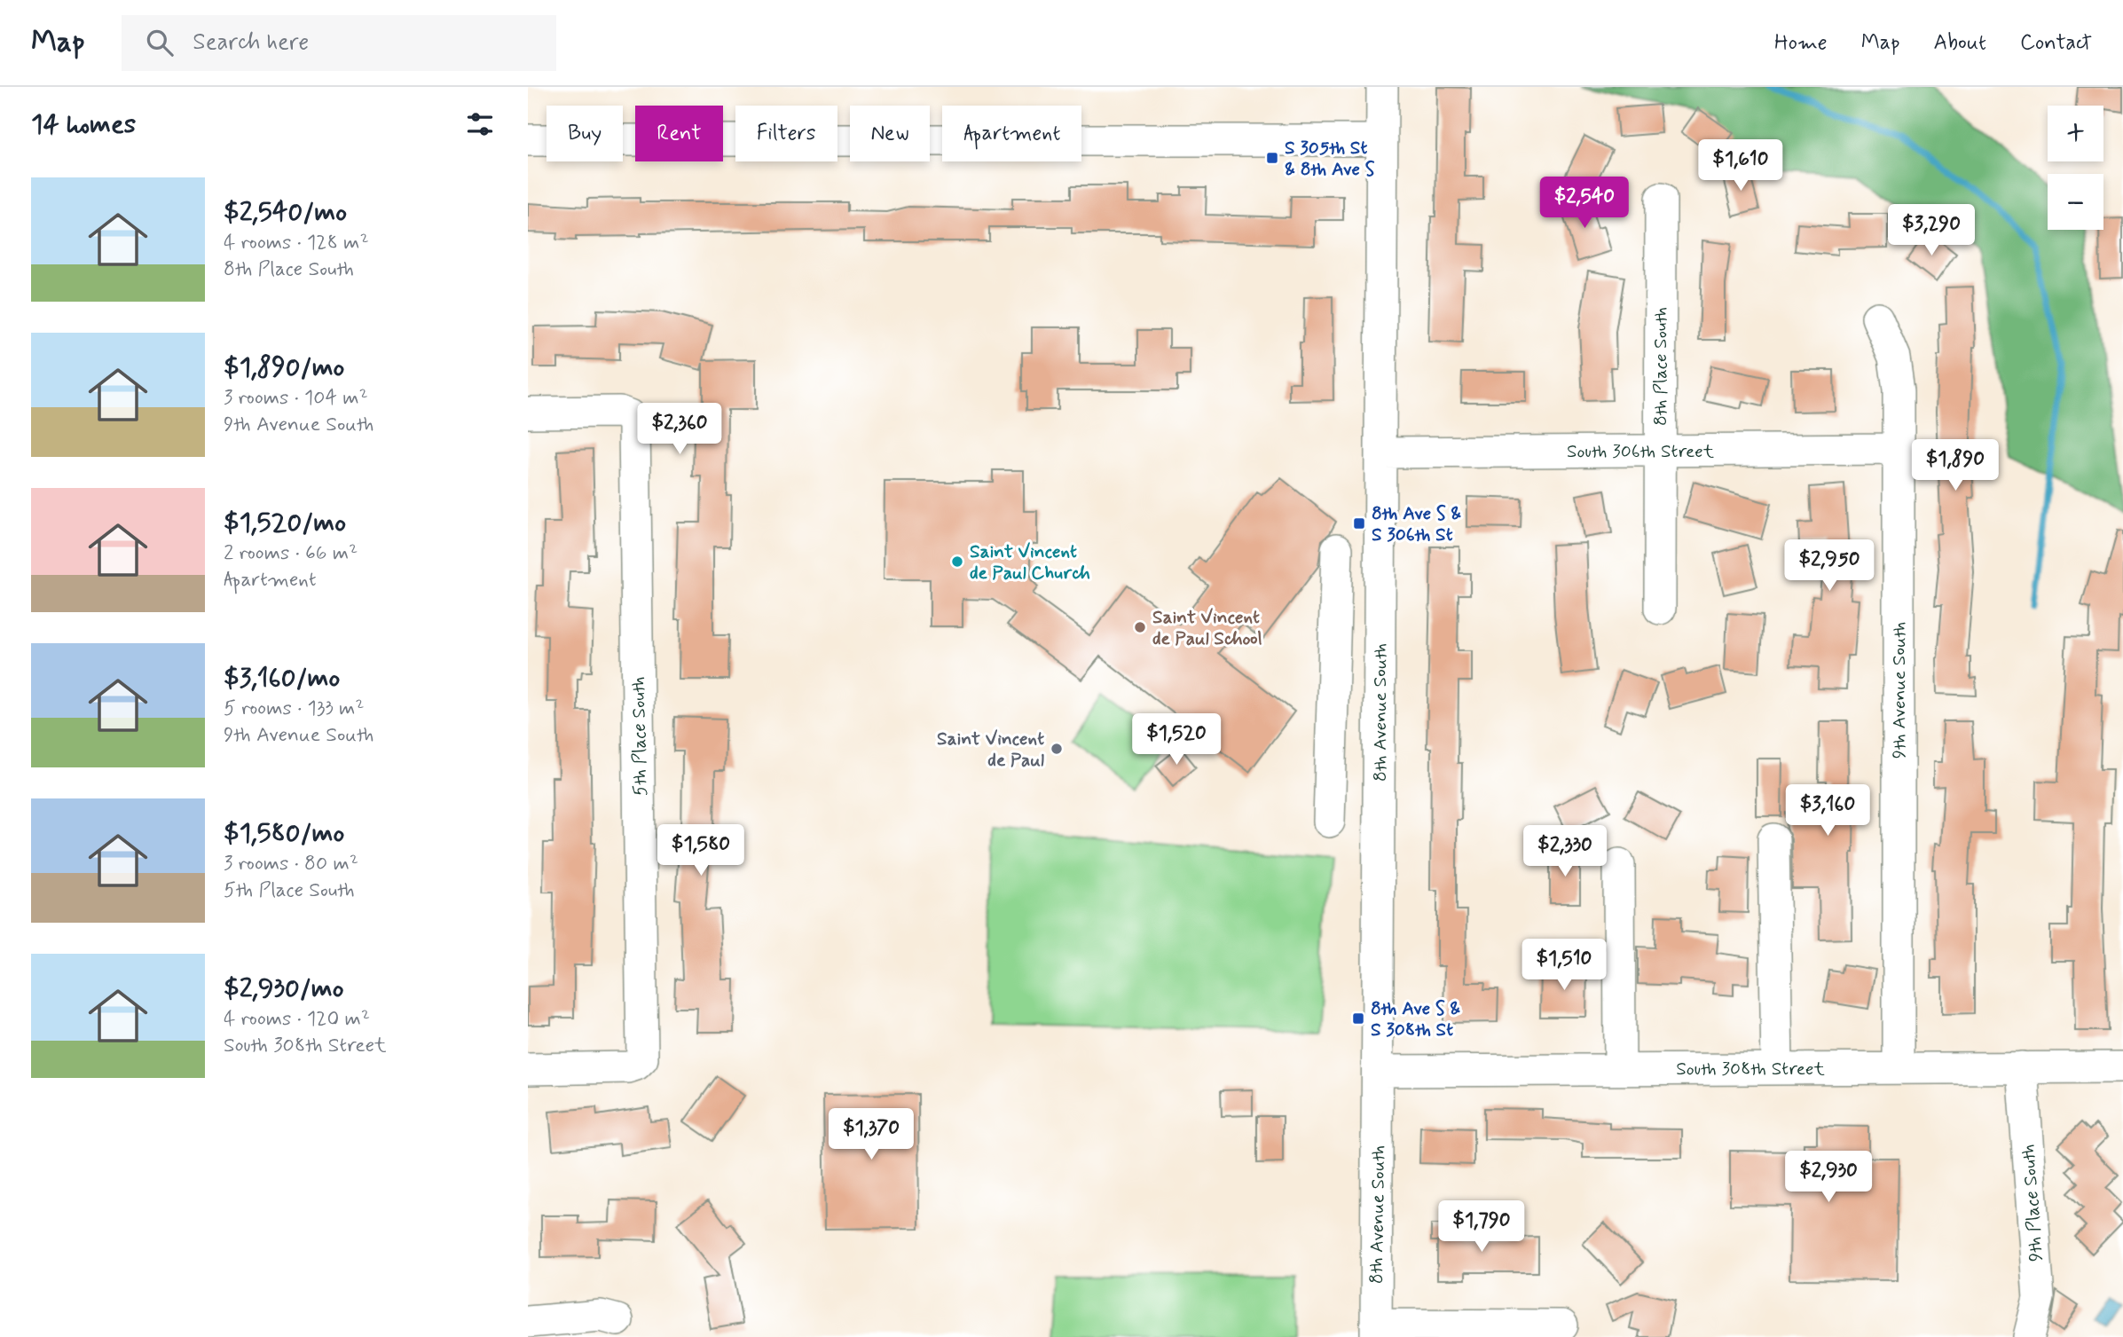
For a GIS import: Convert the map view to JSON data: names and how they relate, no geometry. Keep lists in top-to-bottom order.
{
  "streets": {
    "street": [
      "8th Place South",
      "South 306th Street",
      "9th Avenue South",
      "8th Avenue South",
      "5th Place South",
      "South 308th Street",
      "9th Place South"
    ]
  },
  "crossings": [
    ["8th Place South", "South 306th Street"],
    ["South 306th Street", "9th Avenue South"],
    ["South 306th Street", "8th Avenue South"],
    ["9th Avenue South", "South 308th Street"],
    ["8th Avenue South", "South 308th Street"],
    ["South 308th Street", "9th Place South"]
  ],
  "places": {
    "transit": ["S 305th St & 8th Ave S", "8th Ave S & S 306th St", "8th Ave S & S 308th St"],
    "other": ["Saint Vincent de Paul Church", "Saint Vincent de Paul School", "Saint Vincent de Paul"]
  },
  "page": {
    "header": "Map",
    "search": "Search here",
    "nav": [
      "Home",
      "Map",
      "About",
      "Contact"
    ],
    "heading": "14 homes",
    "map_buttons": ["+", "−"],
    "chip": [
      "Buy",
      "Rent",
      "Filters",
      "New",
      "Apartment"
    ],
    "price": [
      "$1,610",
      "$2,540",
      "$3,290",
      "$2,360",
      "$1,890",
      "$2,950",
      "$1,520",
      "$3,160",
      "$1,580",
      "$2,330",
      "$1,510",
      "$1,370",
      "$2,930",
      "$1,790"
    ],
    "list": [
      {
        "name": "$2,540/mo",
        "note": "4 rooms · 128 m² · 8th Place South"
      },
      {
        "name": "$1,890/mo",
        "note": "3 rooms · 104 m² · 9th Avenue South"
      },
      {
        "name": "$1,520/mo",
        "note": "2 rooms · 66 m² · Apartment"
      },
      {
        "name": "$3,160/mo",
        "note": "5 rooms · 133 m² · 9th Avenue South"
      },
      {
        "name": "$1,580/mo",
        "note": "3 rooms · 80 m² · 5th Place South"
      },
      {
        "name": "$2,930/mo",
        "note": "4 rooms · 120 m² · South 308th Street"
      }
    ]
  }
}
